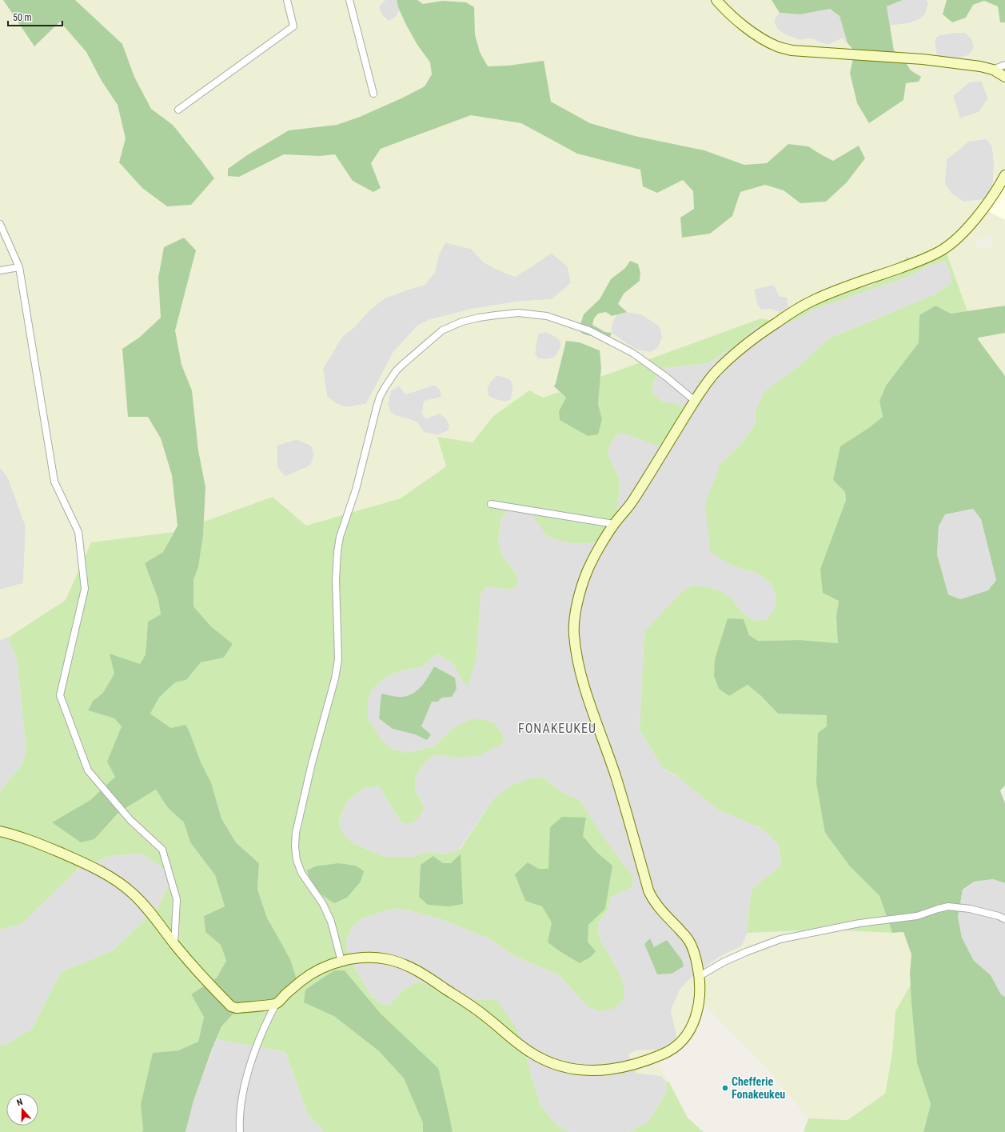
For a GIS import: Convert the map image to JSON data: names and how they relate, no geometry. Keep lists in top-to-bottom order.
{
  "districts": ["FONAKEUKEU"],
  "places": ["Chefferie Fonakeukeu"],
  "scale_bar": "50 m",
  "north": "top"
}
